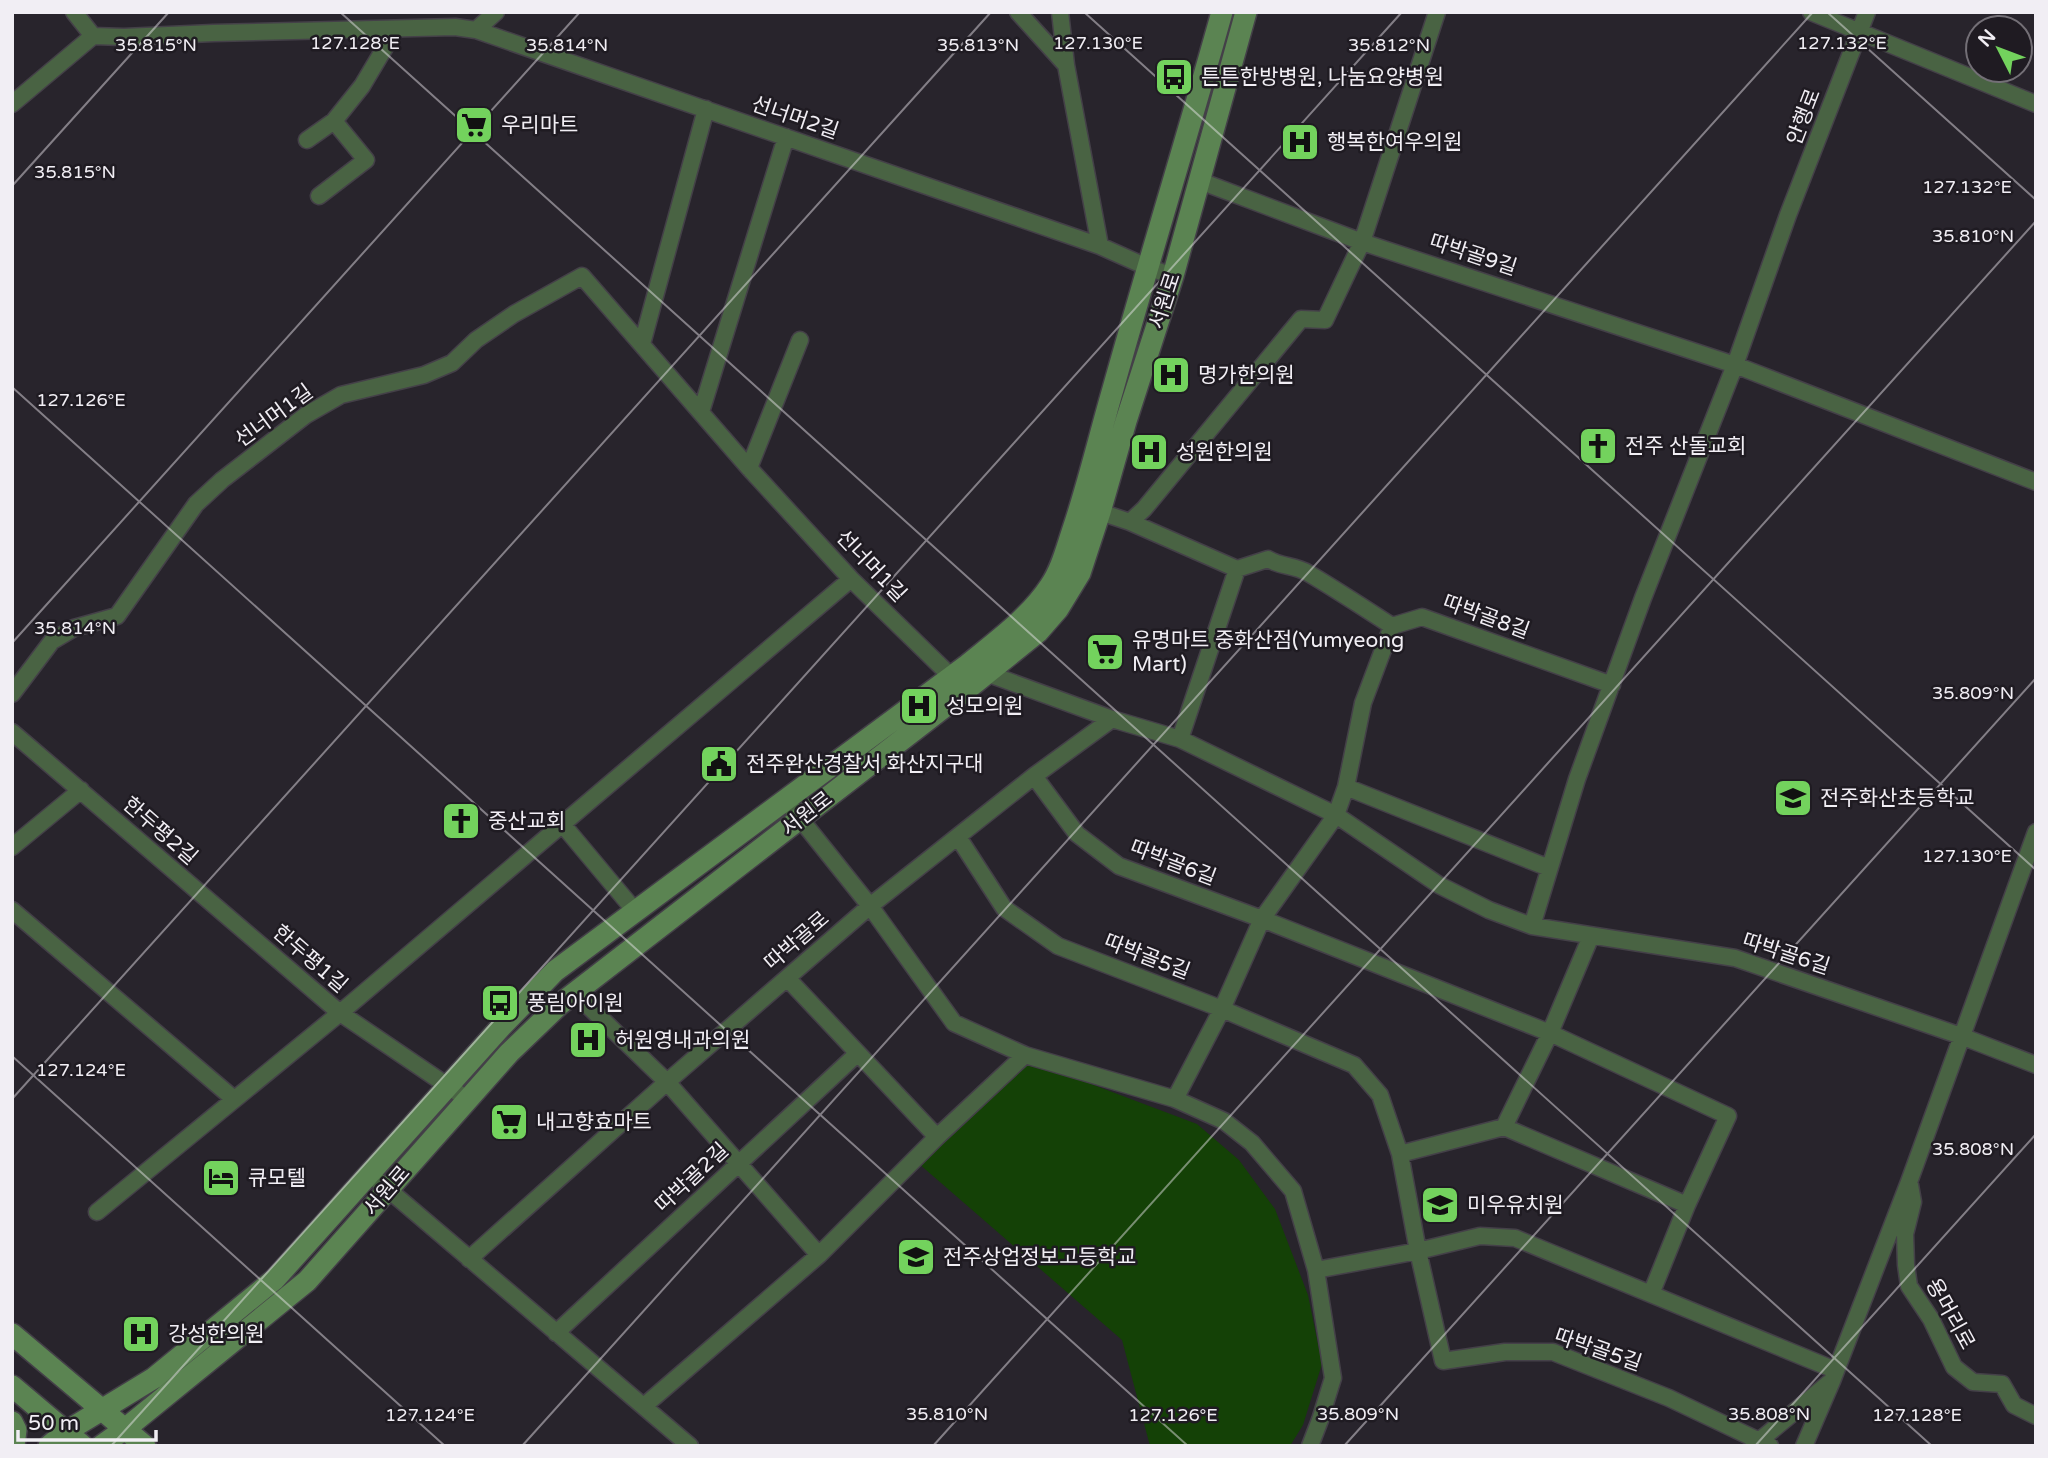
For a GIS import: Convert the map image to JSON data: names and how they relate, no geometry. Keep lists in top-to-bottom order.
{
  "streets": {
    "street": [
      "안행로",
      "선너머2길",
      "따박골9길",
      "서원로",
      "선너머1길",
      "따박골8길",
      "한두평2길",
      "따박골6길",
      "따박골로",
      "따박골5길",
      "한두평1길",
      "따박골2길",
      "용머리로"
    ]
  },
  "crossings": [
    ["안행로", "따박골9길"],
    ["선너머2길", "서원로"],
    ["따박골9길", "서원로"],
    ["서원로", "선너머1길"],
    ["서원로", "따박골6길"],
    ["한두평2길", "한두평1길"],
    ["따박골로", "따박골5길"]
  ],
  "places": {
    "bus stop": ["튼튼한방병원, 나눔요양병원", "풍림아이원"],
    "supermarket": ["우리마트", "유명마트 중화산점(Yumyeong Mart)", "내고향효마트"],
    "hospital": [
      "행복한여우의원",
      "명가한의원",
      "성원한의원",
      "성모의원",
      "허원영내과의원",
      "강성한의원"
    ],
    "church": ["전주 산돌교회", "중산교회"],
    "public building": ["전주완산경찰서 화산지구대"],
    "school or university": ["전주화산초등학교", "미우유치원", "전주상업정보고등학교"],
    "hotel": ["큐모텔"]
  },
  "scale_bar": "50 m",
  "north": "top left",
  "coordinates": [
    "127.128°E",
    "127.130°E",
    "127.132°E",
    "35.815°N",
    "35.814°N",
    "35.813°N",
    "35.812°N",
    "35.810°N",
    "127.126°E",
    "35.809°N",
    "127.124°E",
    "35.808°N"
  ]
}
